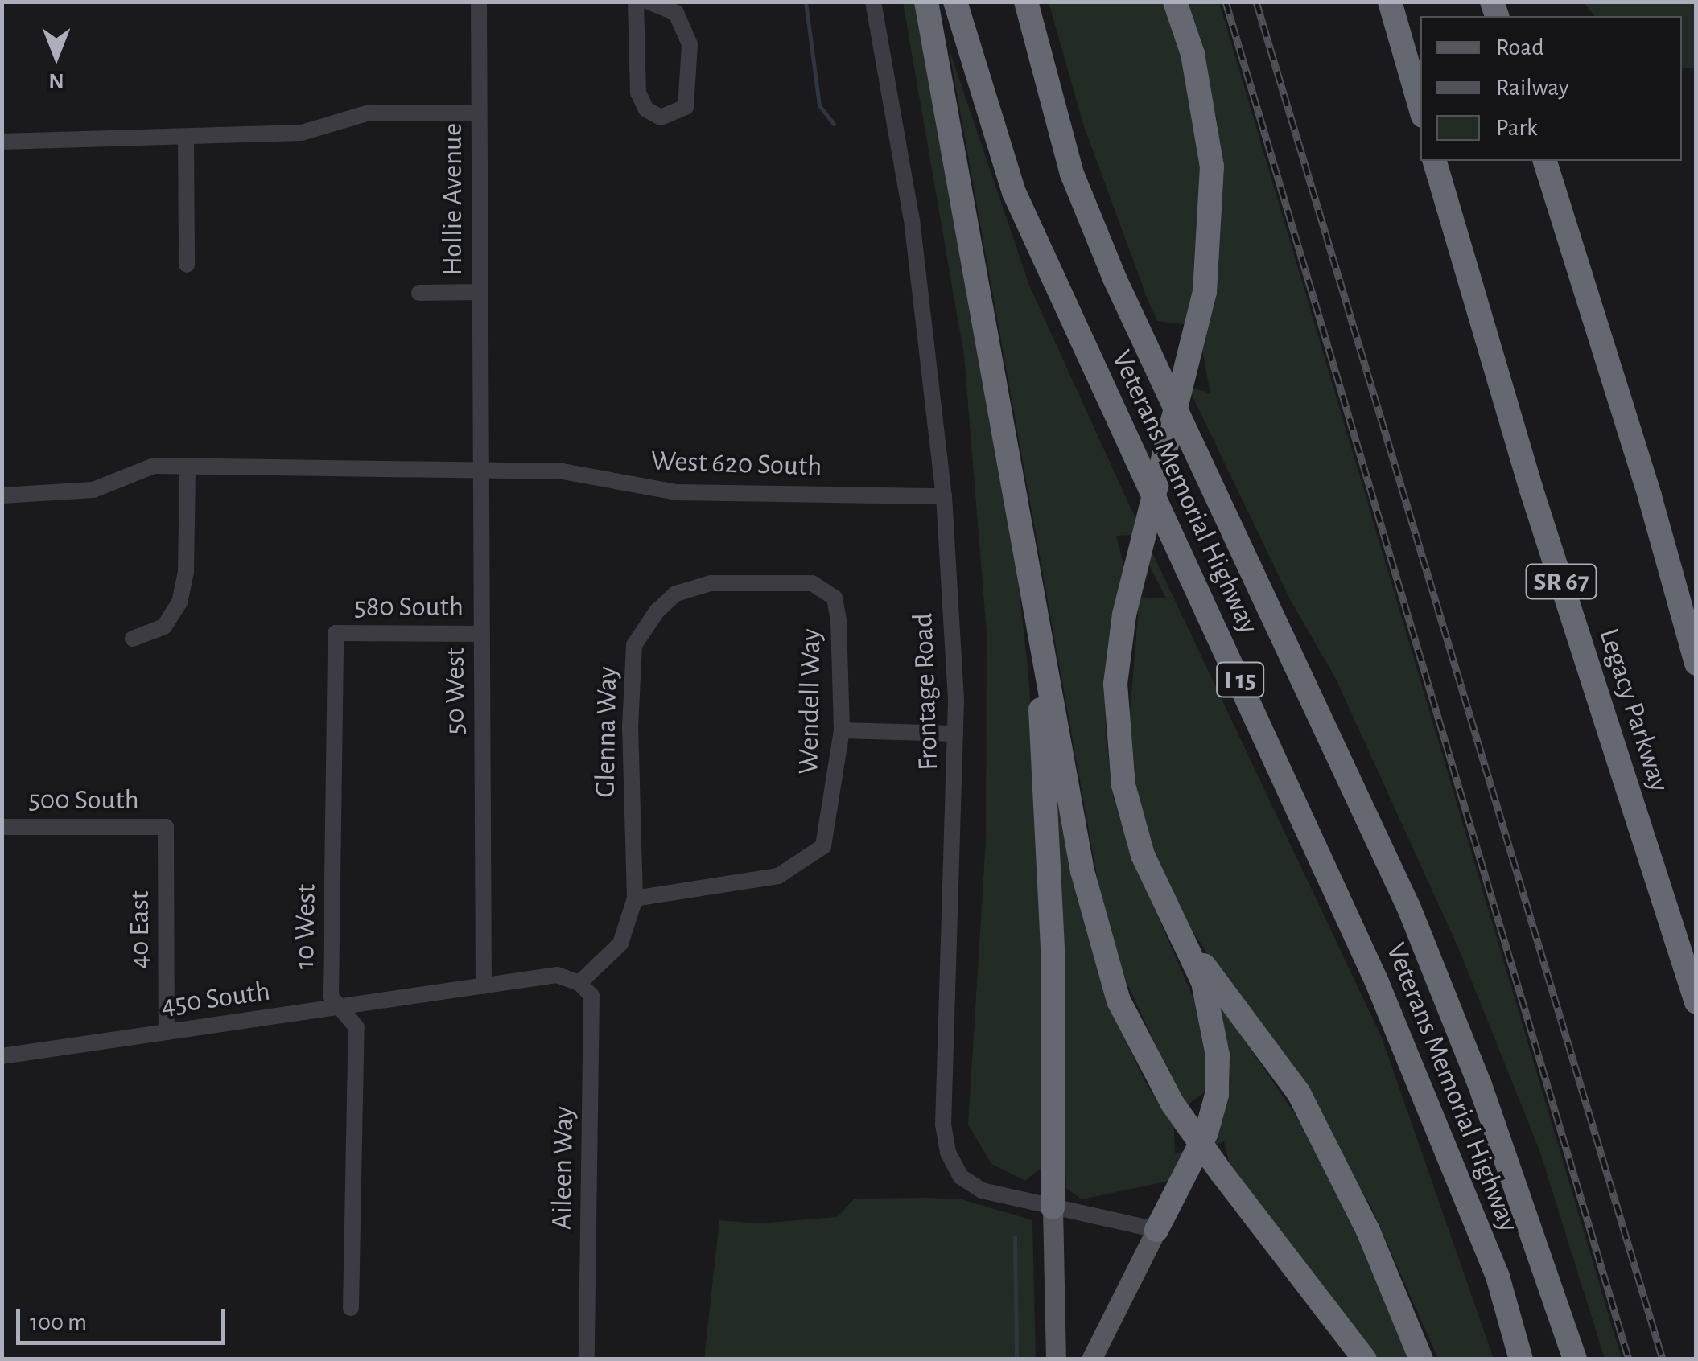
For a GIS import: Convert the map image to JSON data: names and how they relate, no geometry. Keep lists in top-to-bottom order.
{
  "streets": {
    "highway": [
      "Veterans Memorial Highway",
      "SR 67",
      "I 15",
      "Legacy Parkway"
    ],
    "street": [
      "Hollie Avenue",
      "West 620 South",
      "580 South",
      "50 West",
      "Frontage Road",
      "Wendell Way",
      "Glenna Way",
      "500 South",
      "10 West",
      "40 East",
      "450 South",
      "Aileen Way"
    ]
  },
  "crossings": [
    ["Hollie Avenue", "50 West"],
    ["West 620 South", "50 West"],
    ["West 620 South", "Frontage Road"],
    ["580 South", "50 West"],
    ["580 South", "10 West"],
    ["50 West", "450 South"],
    ["Wendell Way", "Glenna Way"],
    ["Glenna Way", "450 South"],
    ["Glenna Way", "Aileen Way"],
    ["500 South", "40 East"],
    ["10 West", "450 South"],
    ["40 East", "450 South"],
    ["450 South", "Aileen Way"]
  ],
  "legend": ["Road", "Railway", "Park"],
  "scale_bar": "100 m",
  "north": "bottom"
}
